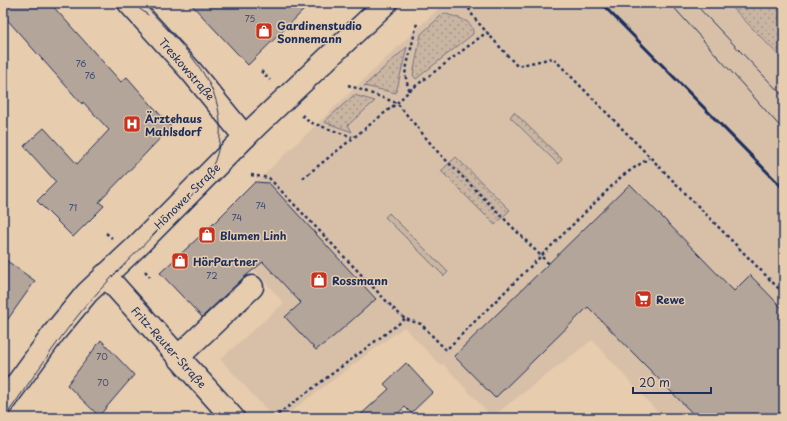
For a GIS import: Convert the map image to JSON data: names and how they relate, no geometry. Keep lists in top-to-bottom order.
{
  "streets": {
    "main road": ["Treskowstraße", "Hönower Straße", "Fritz-Reuter-Straße"]
  },
  "crossings": [
    ["Treskowstraße", "Hönower Straße"],
    ["Hönower Straße", "Fritz-Reuter-Straße"]
  ],
  "places": {
    "shop": [
      "Gardinenstudio Sonnemann",
      "Blumen Linh",
      "HörPartner",
      "Rossmann"
    ],
    "hospital": ["Ärztehaus Mahlsdorf"],
    "supermarket": ["Rewe"]
  },
  "house_numbers": [
    "75",
    "76",
    "76",
    "74",
    "71",
    "74",
    "72",
    "70",
    "70"
  ],
  "scale_bar": "20 m"
}
